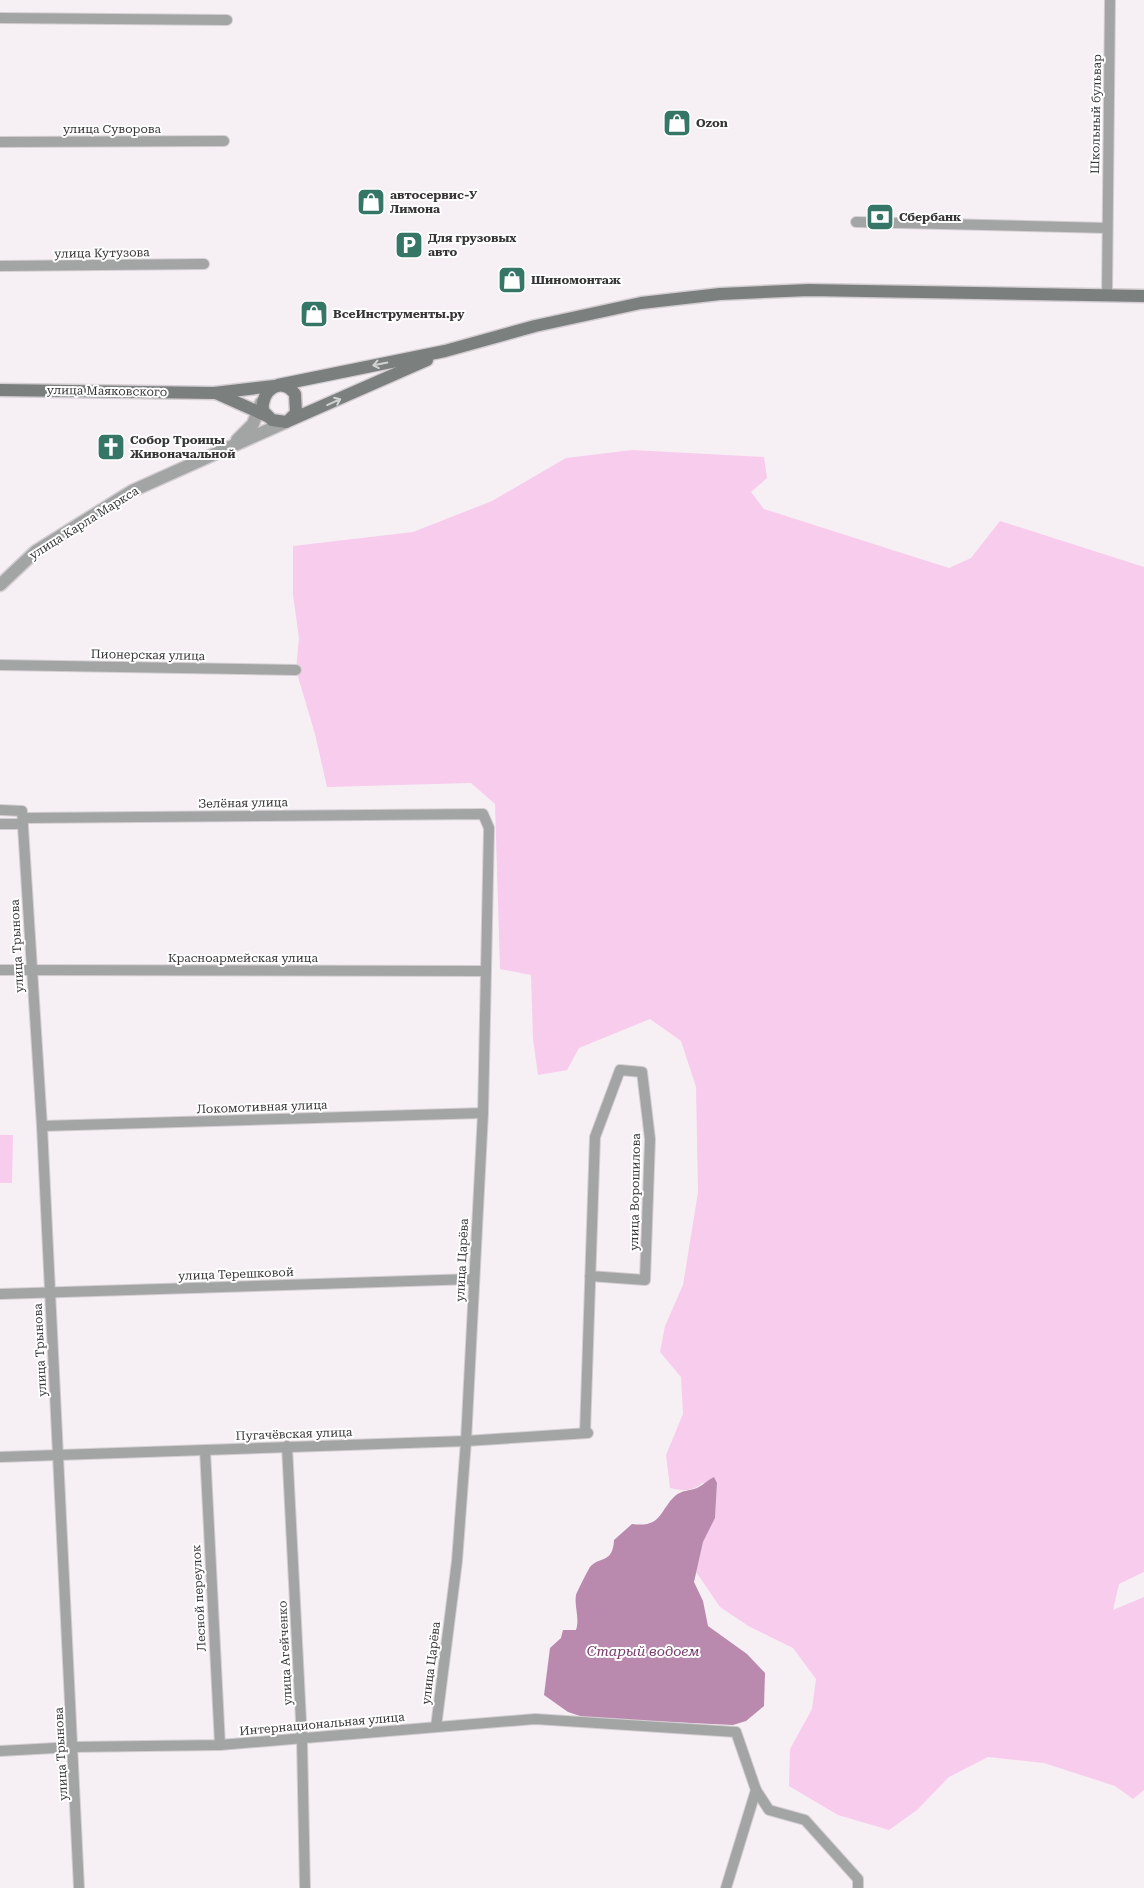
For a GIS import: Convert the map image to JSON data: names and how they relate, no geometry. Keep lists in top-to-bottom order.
{
  "streets": {
    "main road": ["улица Маяковского", "улица Карла Маркса"],
    "street": [
      "Школьный бульвар",
      "улица Суворова",
      "улица Кутузова",
      "Пионерская улица",
      "Зелёная улица",
      "улица Трынова",
      "Красноармейская улица",
      "Локомотивная улица",
      "улица Ворошилова",
      "улица Царёва",
      "улица Терешковой",
      "Пугачёвская улица",
      "Лесной переулок",
      "улица Агейченко",
      "Интернациональная улица"
    ]
  },
  "crossings": [
    ["улица Маяковского", "улица Карла Маркса"],
    ["Зелёная улица", "улица Трынова"],
    ["Зелёная улица", "улица Царёва"],
    ["улица Трынова", "Красноармейская улица"],
    ["улица Трынова", "Локомотивная улица"],
    ["улица Трынова", "улица Терешковой"],
    ["улица Трынова", "Пугачёвская улица"],
    ["улица Трынова", "Интернациональная улица"],
    ["Красноармейская улица", "улица Царёва"],
    ["Локомотивная улица", "улица Царёва"],
    ["улица Ворошилова", "Пугачёвская улица"],
    ["улица Царёва", "улица Терешковой"],
    ["улица Царёва", "Пугачёвская улица"],
    ["улица Царёва", "Интернациональная улица"],
    ["Пугачёвская улица", "Лесной переулок"],
    ["Пугачёвская улица", "улица Агейченко"],
    ["Лесной переулок", "Интернациональная улица"],
    ["улица Агейченко", "Интернациональная улица"]
  ],
  "water": ["Старый водоем"],
  "places": {
    "shop": [
      "Ozon",
      "автосервис-У Лимона",
      "Шиномонтаж",
      "ВсеИнструменты.ру"
    ],
    "bank": ["Сбербанк"],
    "parking": ["Для грузовых авто"],
    "church": ["Собор Троицы Живоначальной"]
  }
}
